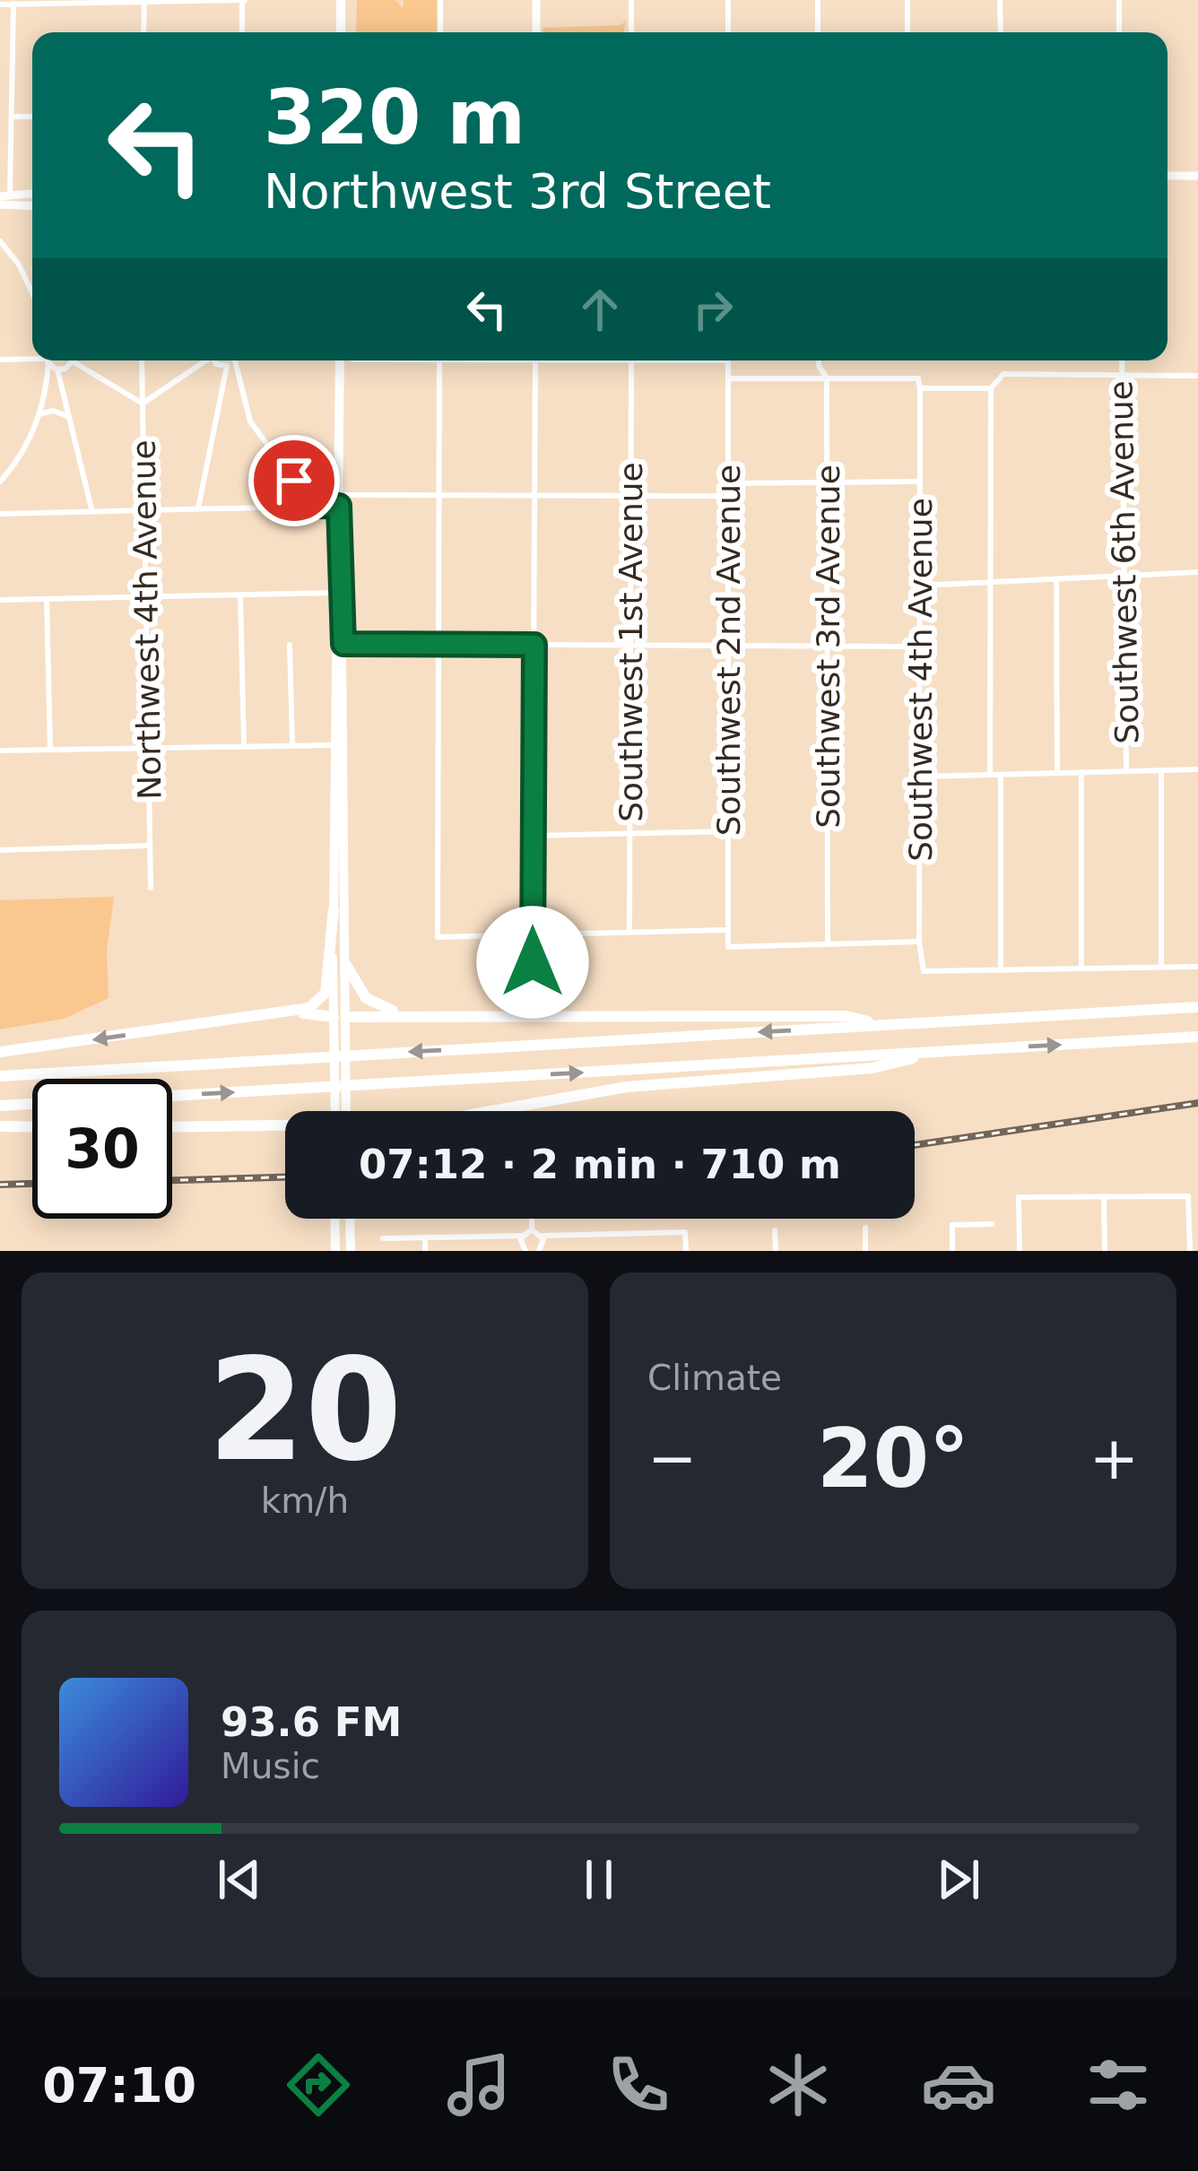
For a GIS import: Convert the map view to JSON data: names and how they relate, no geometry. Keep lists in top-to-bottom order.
{
  "streets": {
    "street": [
      "Southwest 6th Avenue",
      "Northwest 4th Avenue",
      "Southwest 1st Avenue",
      "Southwest 3rd Avenue",
      "Southwest 2nd Avenue",
      "Southwest 4th Avenue"
    ]
  },
  "crossings": [
    ["Southwest 3rd Avenue", "Southwest 2nd Avenue"]
  ],
  "page": {
    "turn": ["320 m", "Northwest 3rd Street"],
    "limit": "30",
    "trip": "07:12 · 2 min · 710 m",
    "tile": [
      ["20", "km/h"],
      "Climate"
    ],
    "heat": ["−", "20°", "+"],
    "song": ["93.6 FM", "Music"],
    "tabs": "07:10"
  }
}
